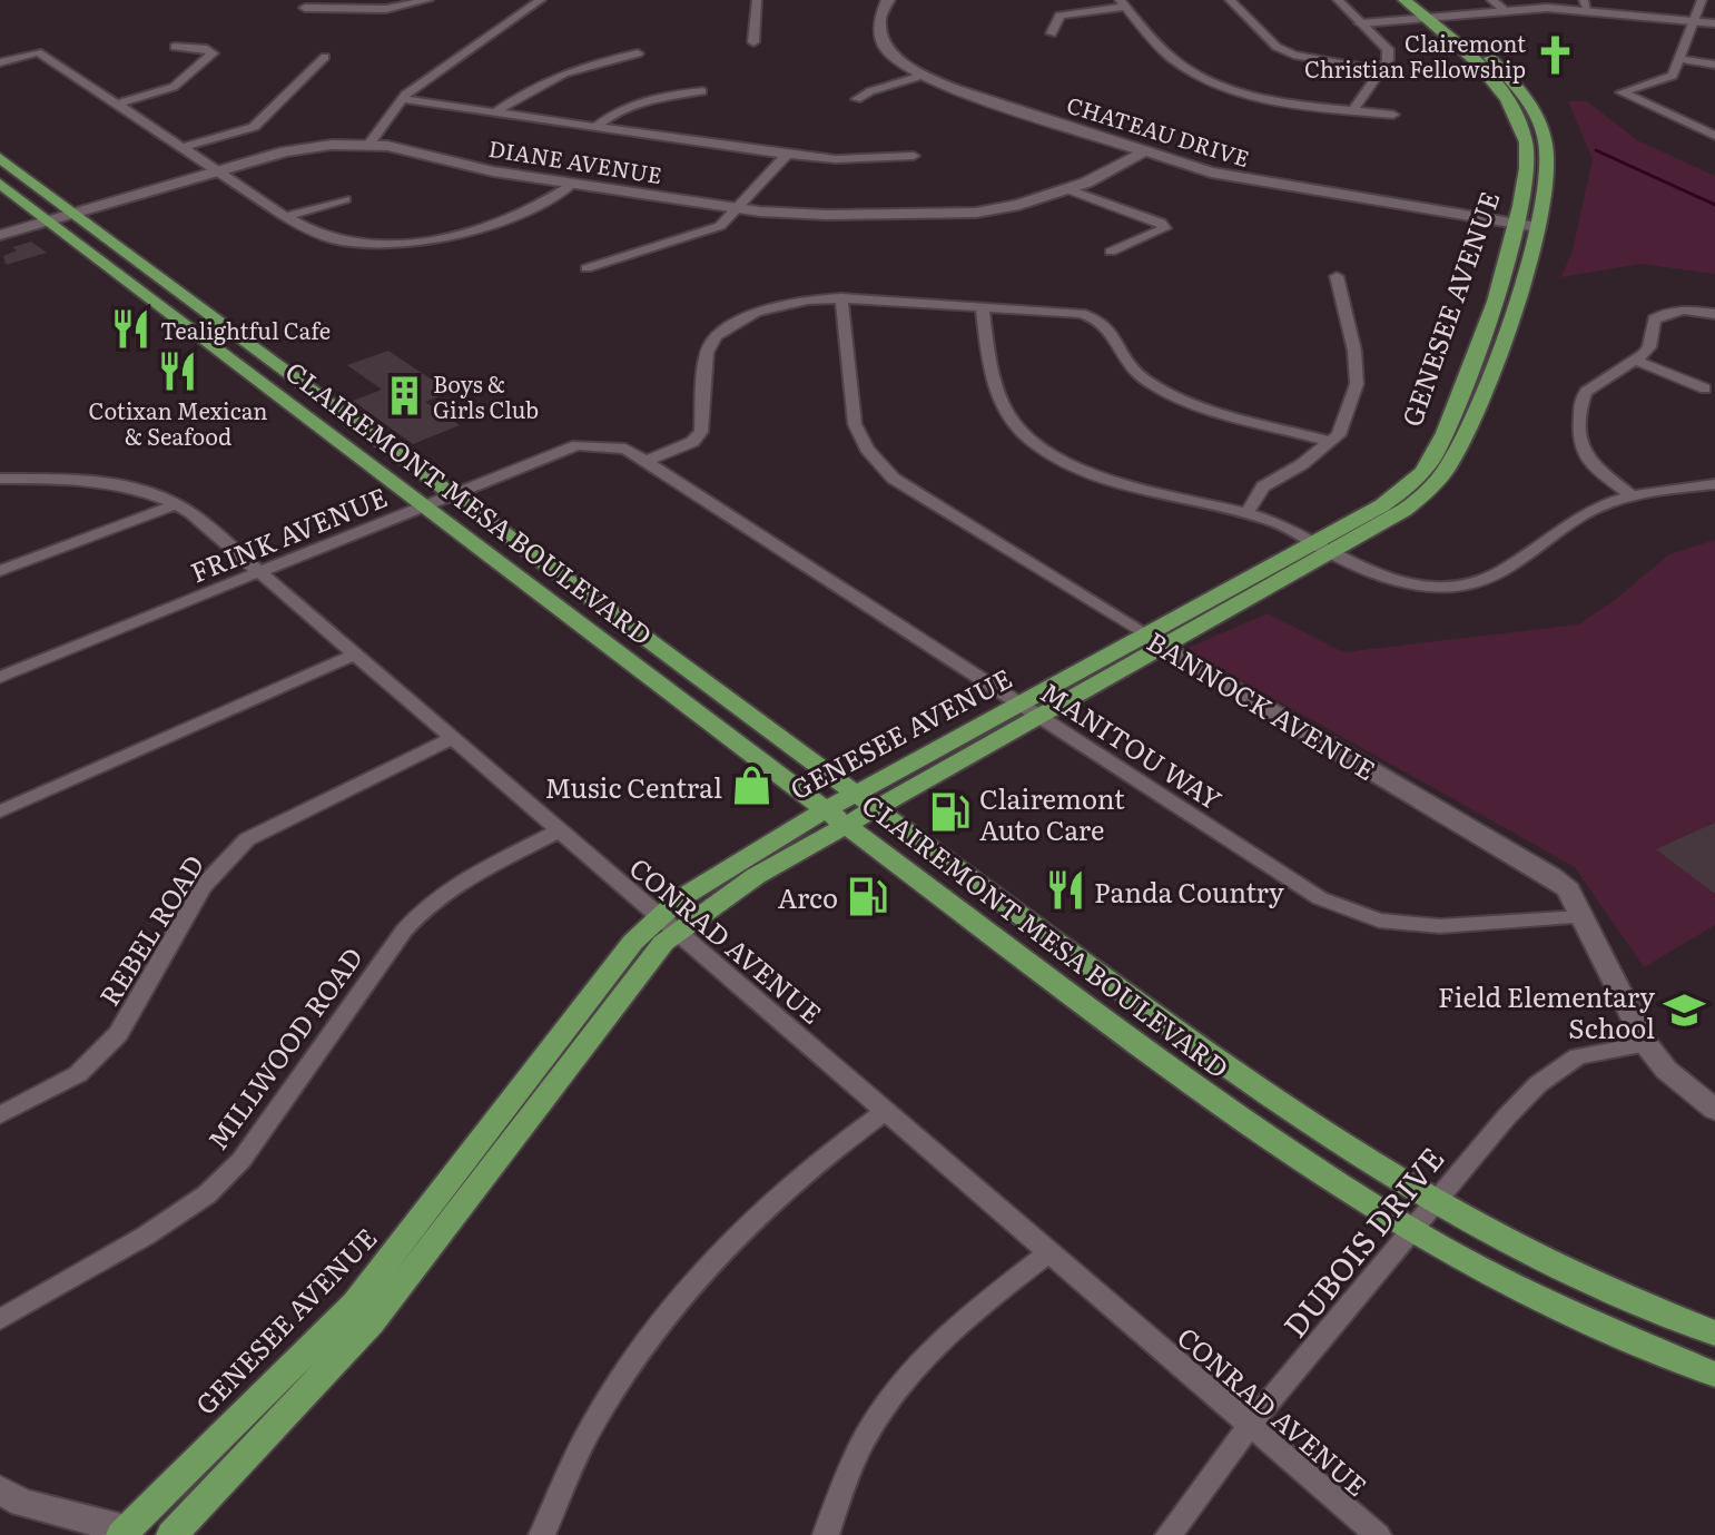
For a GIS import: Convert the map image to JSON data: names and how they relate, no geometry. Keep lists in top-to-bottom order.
{
  "streets": {
    "main road": ["GENESEE AVENUE", "CLAIREMONT MESA BOULEVARD"],
    "street": [
      "CHATEAU DRIVE",
      "DIANE AVENUE",
      "FRINK AVENUE",
      "BANNOCK AVENUE",
      "MANITOU WAY",
      "REBEL ROAD",
      "CONRAD AVENUE",
      "MILLWOOD ROAD",
      "DUBOIS DRIVE"
    ]
  },
  "crossings": [
    ["CHATEAU DRIVE", "DIANE AVENUE"],
    ["CHATEAU DRIVE", "GENESEE AVENUE"],
    ["DIANE AVENUE", "CLAIREMONT MESA BOULEVARD"],
    ["GENESEE AVENUE", "CLAIREMONT MESA BOULEVARD"],
    ["GENESEE AVENUE", "BANNOCK AVENUE"],
    ["GENESEE AVENUE", "MANITOU WAY"],
    ["GENESEE AVENUE", "CONRAD AVENUE"],
    ["CLAIREMONT MESA BOULEVARD", "FRINK AVENUE"],
    ["CLAIREMONT MESA BOULEVARD", "DUBOIS DRIVE"],
    ["FRINK AVENUE", "MANITOU WAY"],
    ["FRINK AVENUE", "CONRAD AVENUE"],
    ["BANNOCK AVENUE", "MANITOU WAY"],
    ["BANNOCK AVENUE", "DUBOIS DRIVE"],
    ["REBEL ROAD", "CONRAD AVENUE"],
    ["CONRAD AVENUE", "MILLWOOD ROAD"],
    ["CONRAD AVENUE", "DUBOIS DRIVE"]
  ],
  "places": {
    "church": ["Clairemont Christian Fellowship"],
    "restaurant": ["Tealightful Cafe", "Cotixan Mexican & Seafood", "Panda Country"],
    "building": ["Boys & Girls Club"],
    "shop": ["Music Central"],
    "fuel station": ["Clairemont Auto Care", "Arco"],
    "school or university": ["Field Elementary School"]
  }
}
